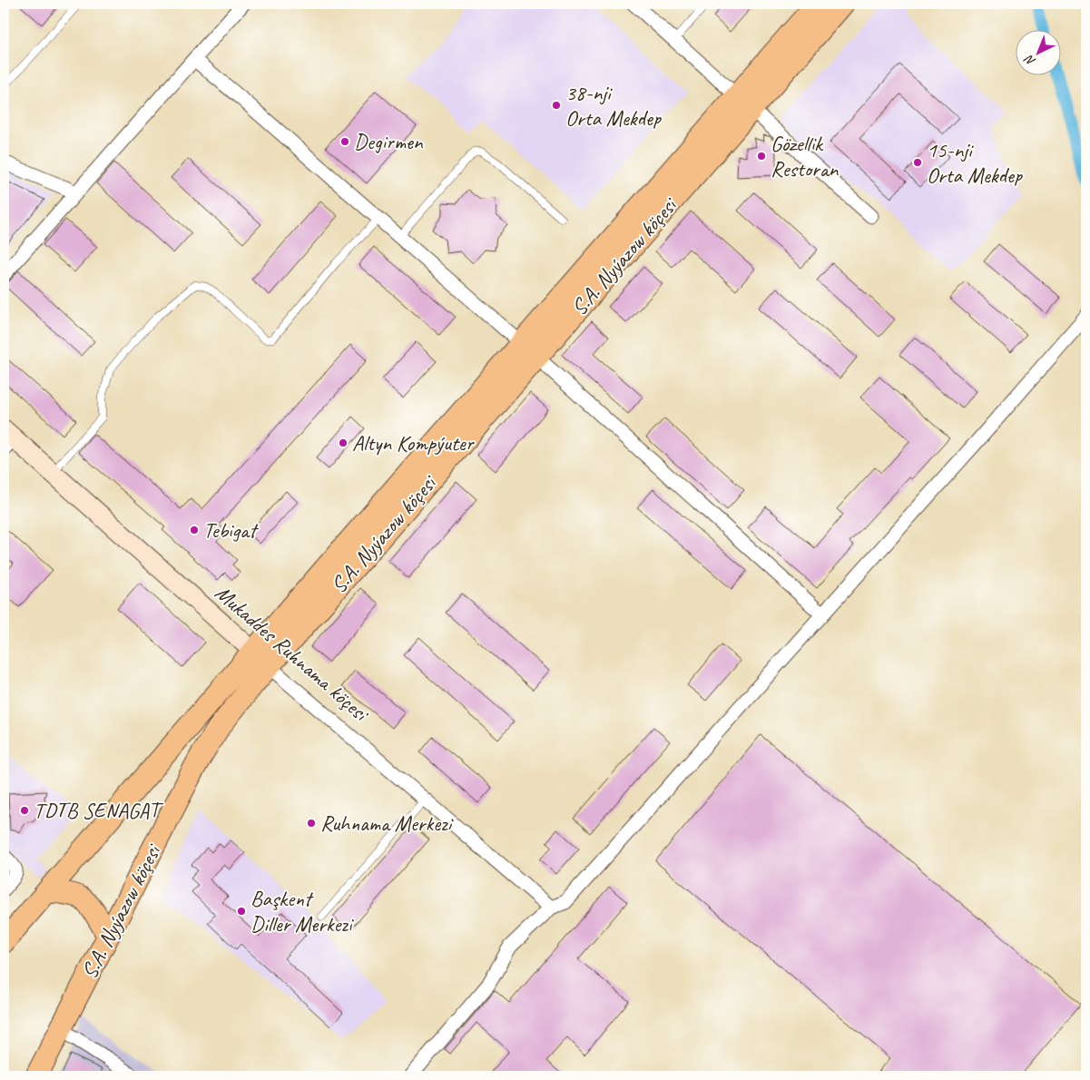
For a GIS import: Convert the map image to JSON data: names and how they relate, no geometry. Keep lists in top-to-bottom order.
{
  "streets": {
    "main road": ["S.A. Nyýazow köçesi"],
    "street": ["Mukaddes Ruhnama köçesi"]
  },
  "crossings": [
    ["S.A. Nyýazow köçesi", "Mukaddes Ruhnama köçesi"]
  ],
  "places": [
    "38-nji Orta Mekdep",
    "Degirmen",
    "Gözellik Restoran",
    "15-nji Orta Mekdep",
    "Altyn Kompýuter",
    "Tebigat",
    "TDTB SENAGAT",
    "Ruhnama Merkezi",
    "Başkent Diller Merkezi"
  ],
  "north": "bottom left"
}
